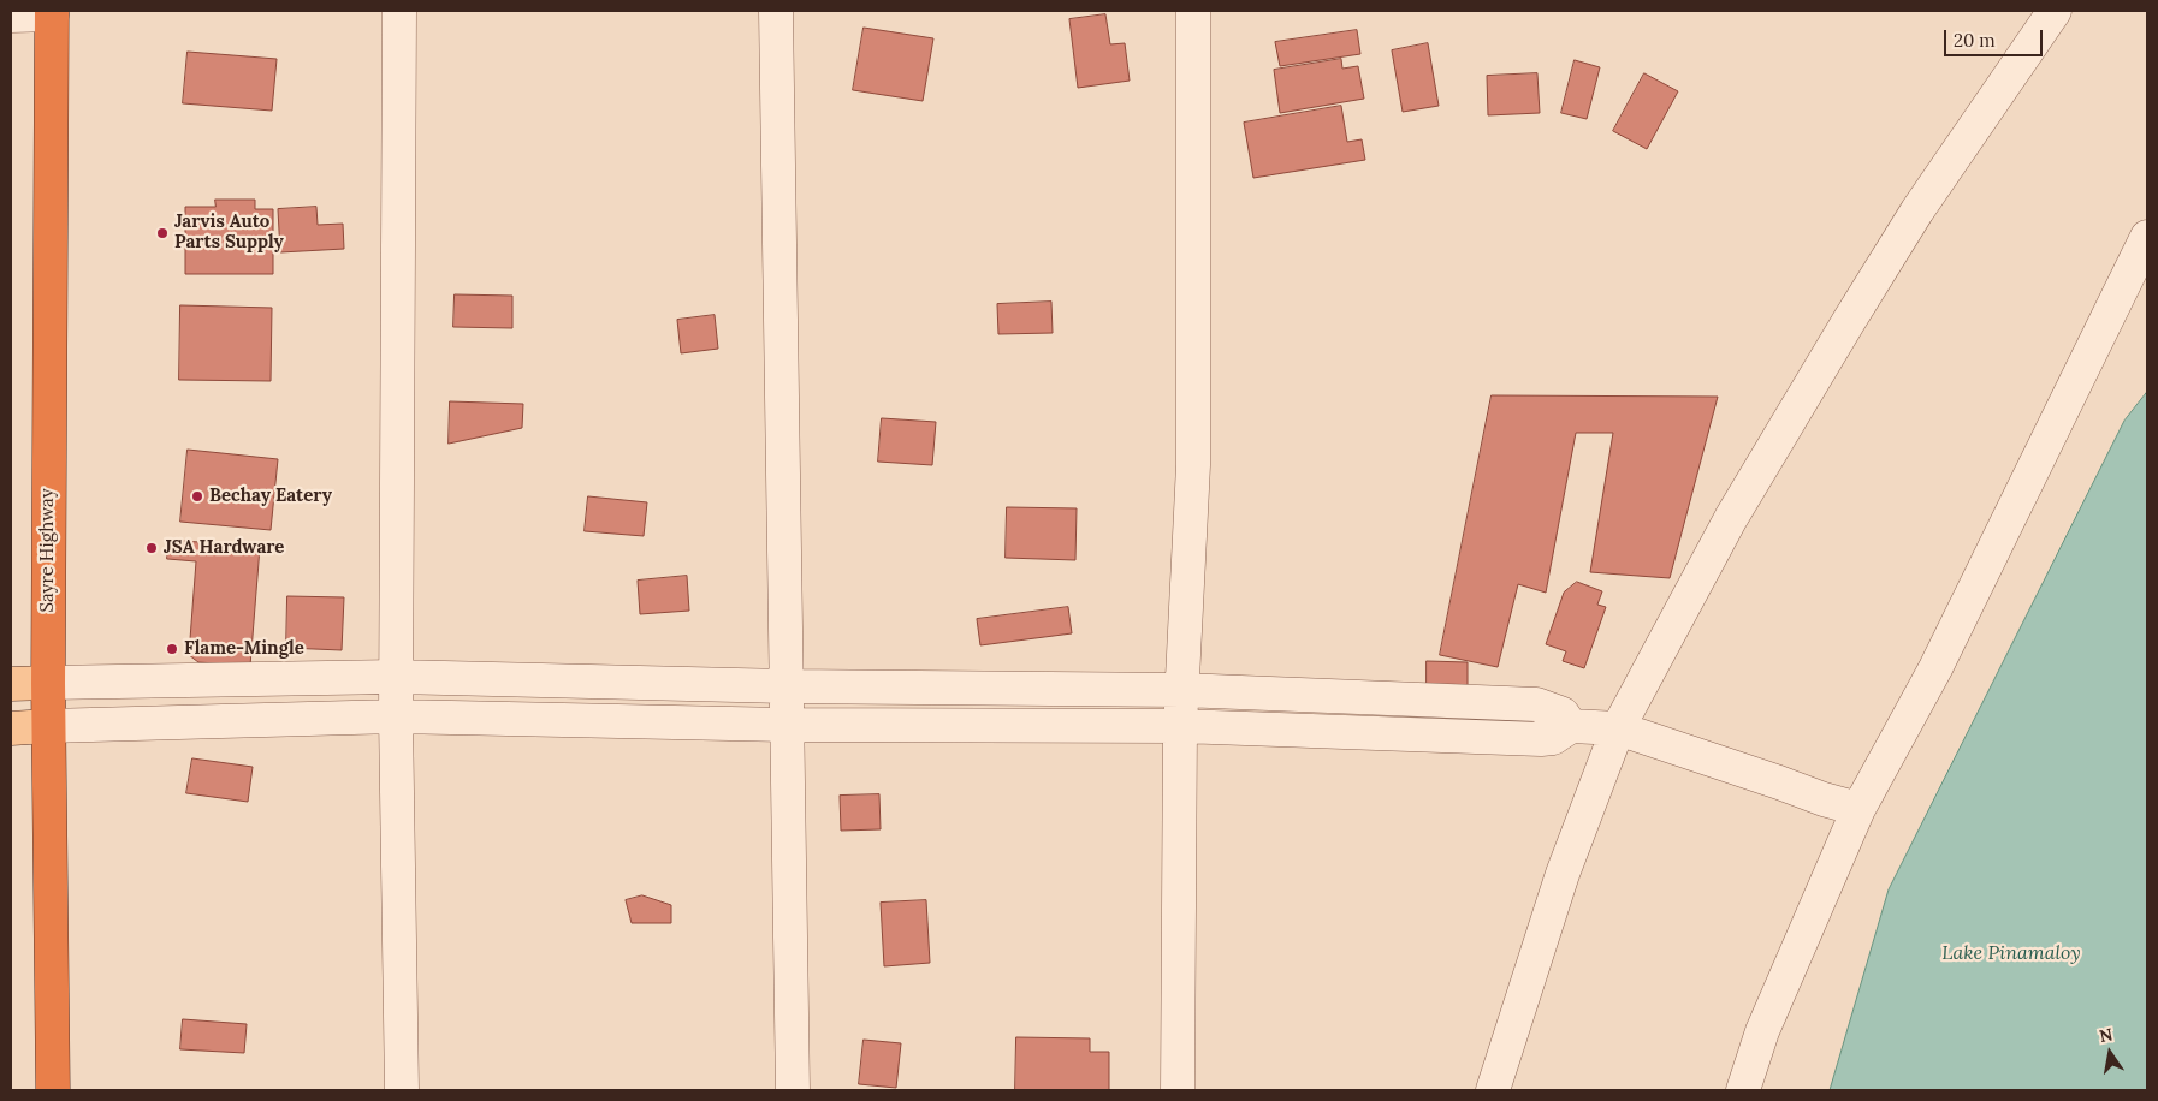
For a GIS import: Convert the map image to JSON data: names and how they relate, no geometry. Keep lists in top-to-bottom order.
{
  "streets": {
    "highway": ["Sayre Highway"]
  },
  "water": ["Lake Pinamaloy"],
  "places": [
    "Jarvis Auto Parts Supply",
    "Bechay Eatery",
    "JSA Hardware",
    "Flame-Mingle"
  ],
  "scale_bar": "20 m",
  "north": "top"
}
